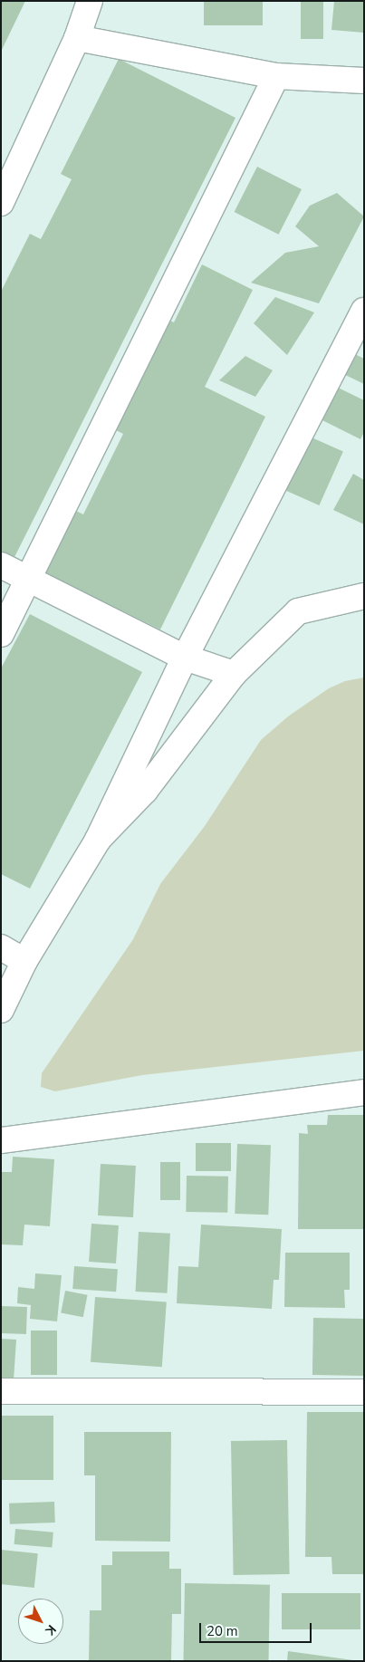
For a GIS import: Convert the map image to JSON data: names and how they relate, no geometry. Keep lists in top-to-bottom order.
{
  "scale_bar": "20 m",
  "north": "bottom right"
}
